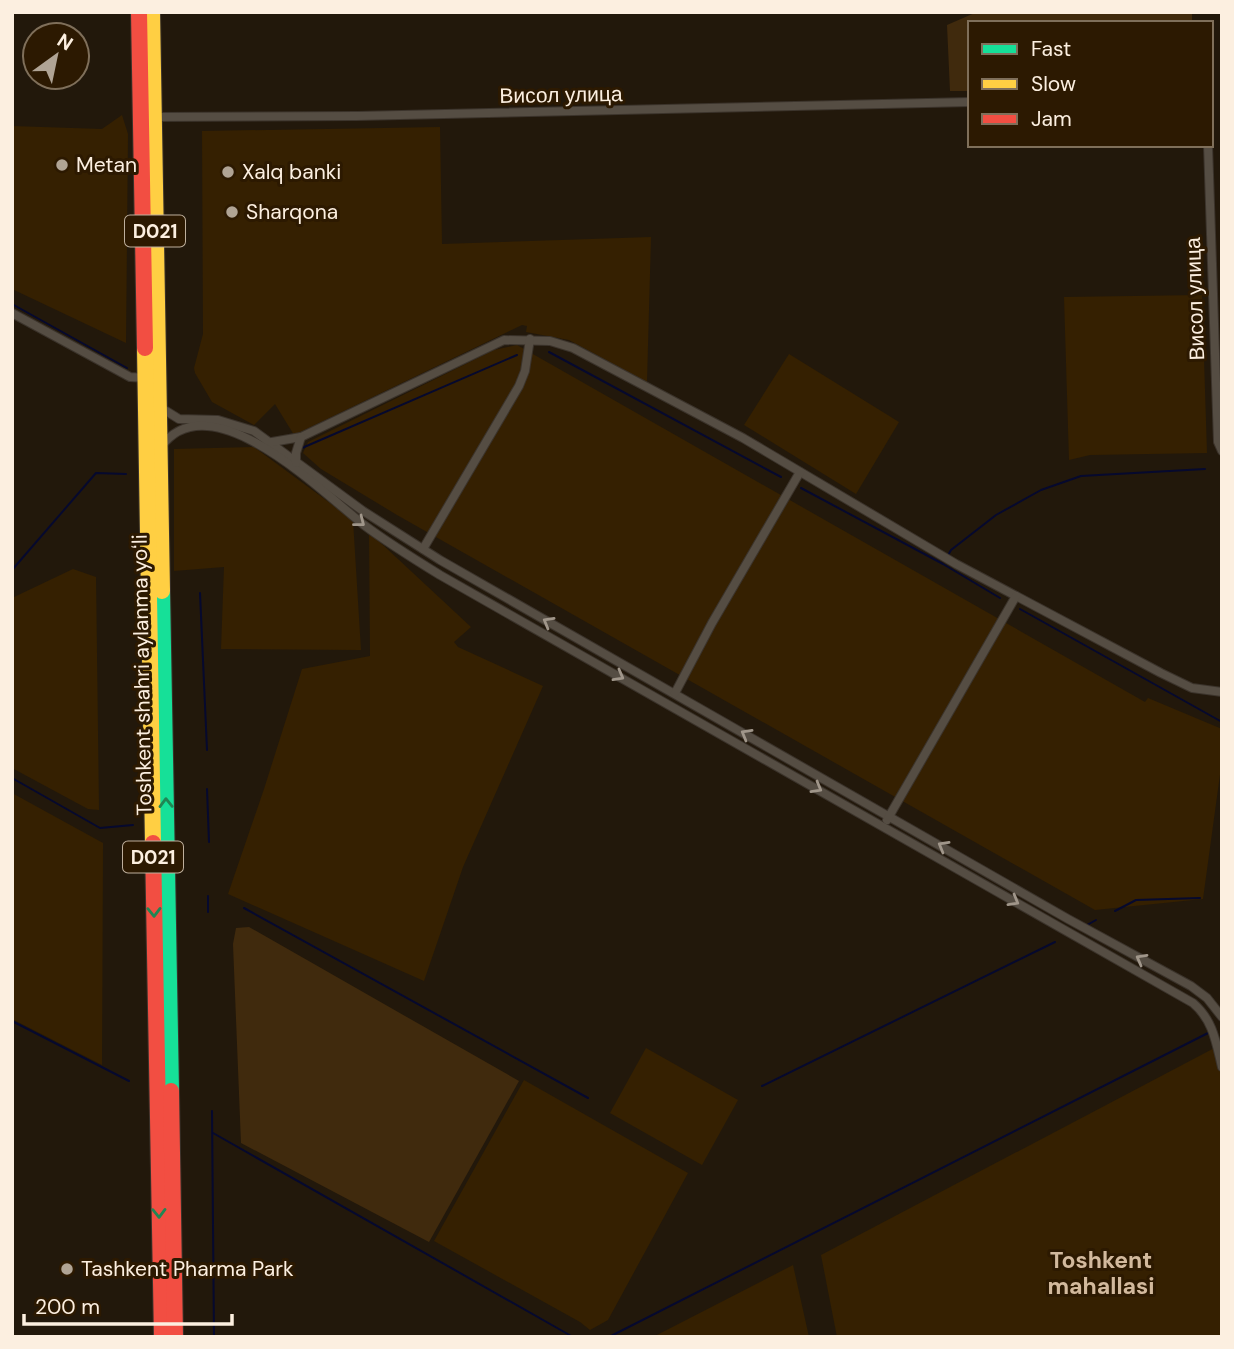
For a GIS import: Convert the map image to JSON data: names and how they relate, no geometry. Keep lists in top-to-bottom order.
{
  "streets": {
    "highway": ["D021", "Toshkent shahri aylanma yoʻli"],
    "street": ["Висол улица"]
  },
  "crossings": [
    ["Висол улица", "Toshkent shahri aylanma yoʻli"]
  ],
  "districts": ["Toshkent mahallasi"],
  "places": [
    "Metan",
    "Xalq banki",
    "Sharqona",
    "Tashkent Pharma Park"
  ],
  "legend": ["Fast", "Slow", "Jam"],
  "scale_bar": "200 m",
  "north": "top right"
}
